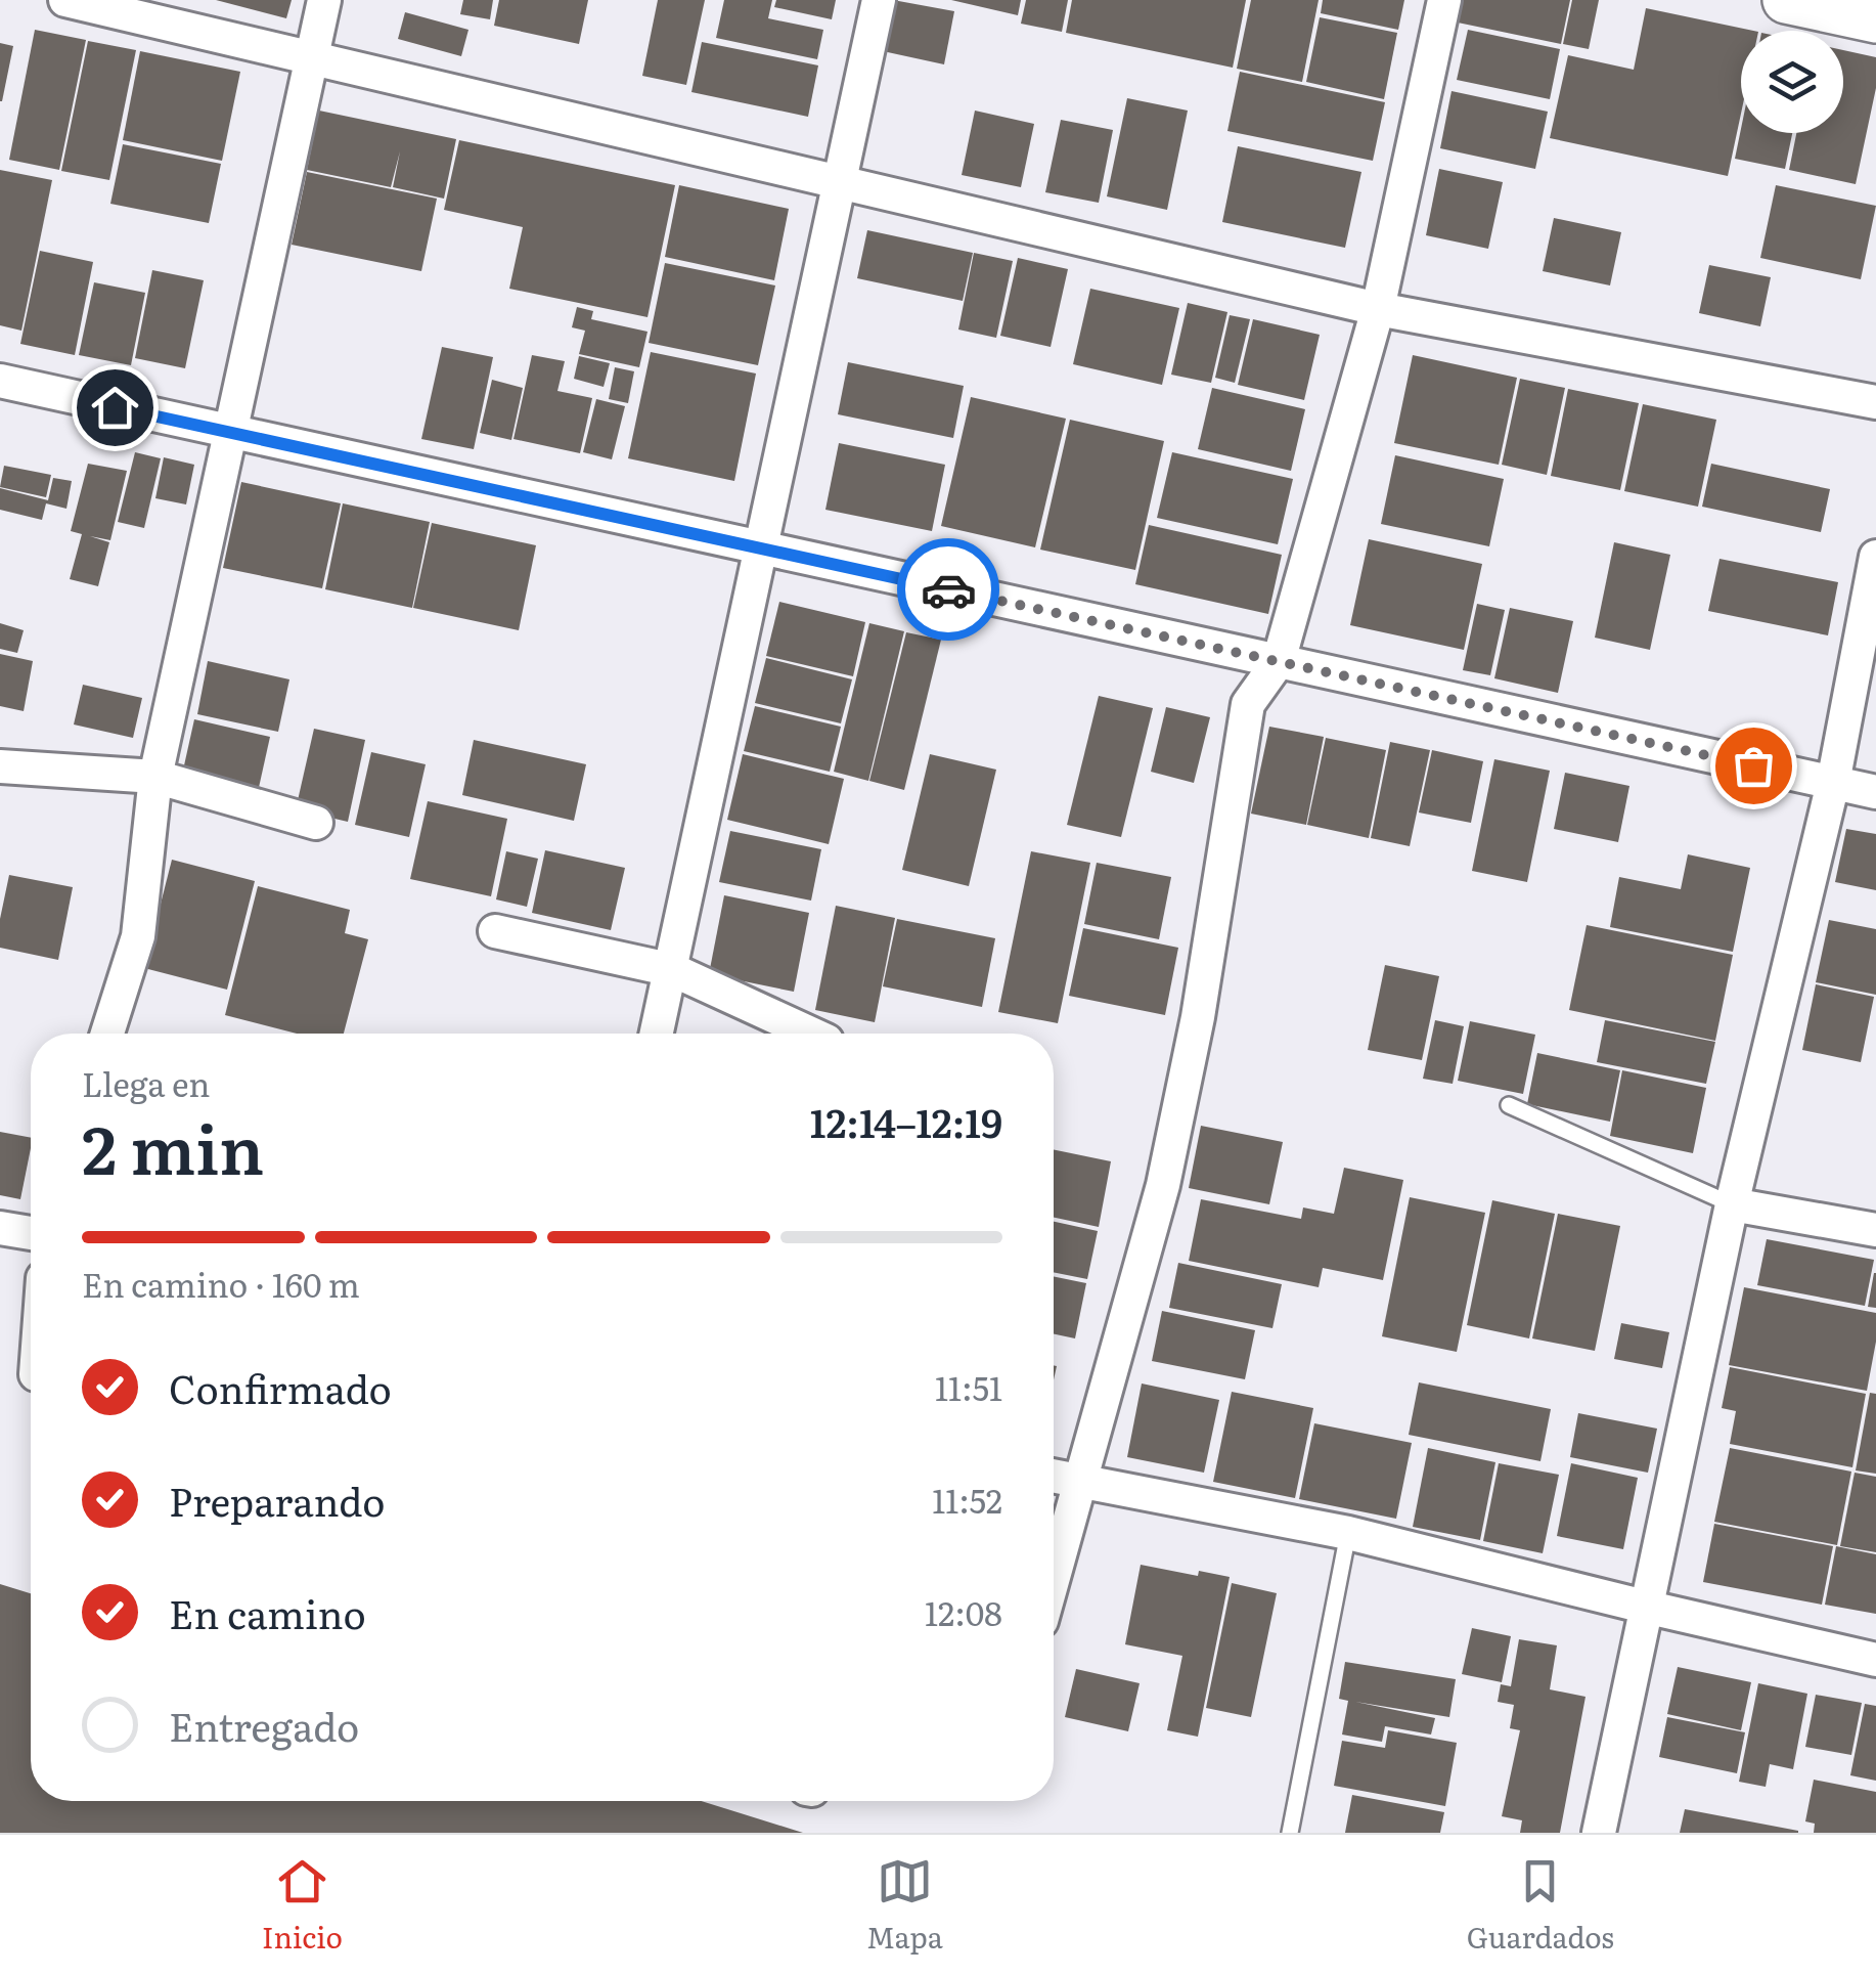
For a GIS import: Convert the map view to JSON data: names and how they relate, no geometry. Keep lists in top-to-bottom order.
{
  "page": {
    "heading": ["2 min", "Llega en", "12:14–12:19"],
    "bar": "En camino · 160 m",
    "list": [
      ["Confirmado", "11:51"],
      ["Preparando", "11:52"],
      ["En camino", "12:08"],
      "Entregado"
    ],
    "tabs": ["Inicio", "Mapa", "Guardados"]
  }
}
